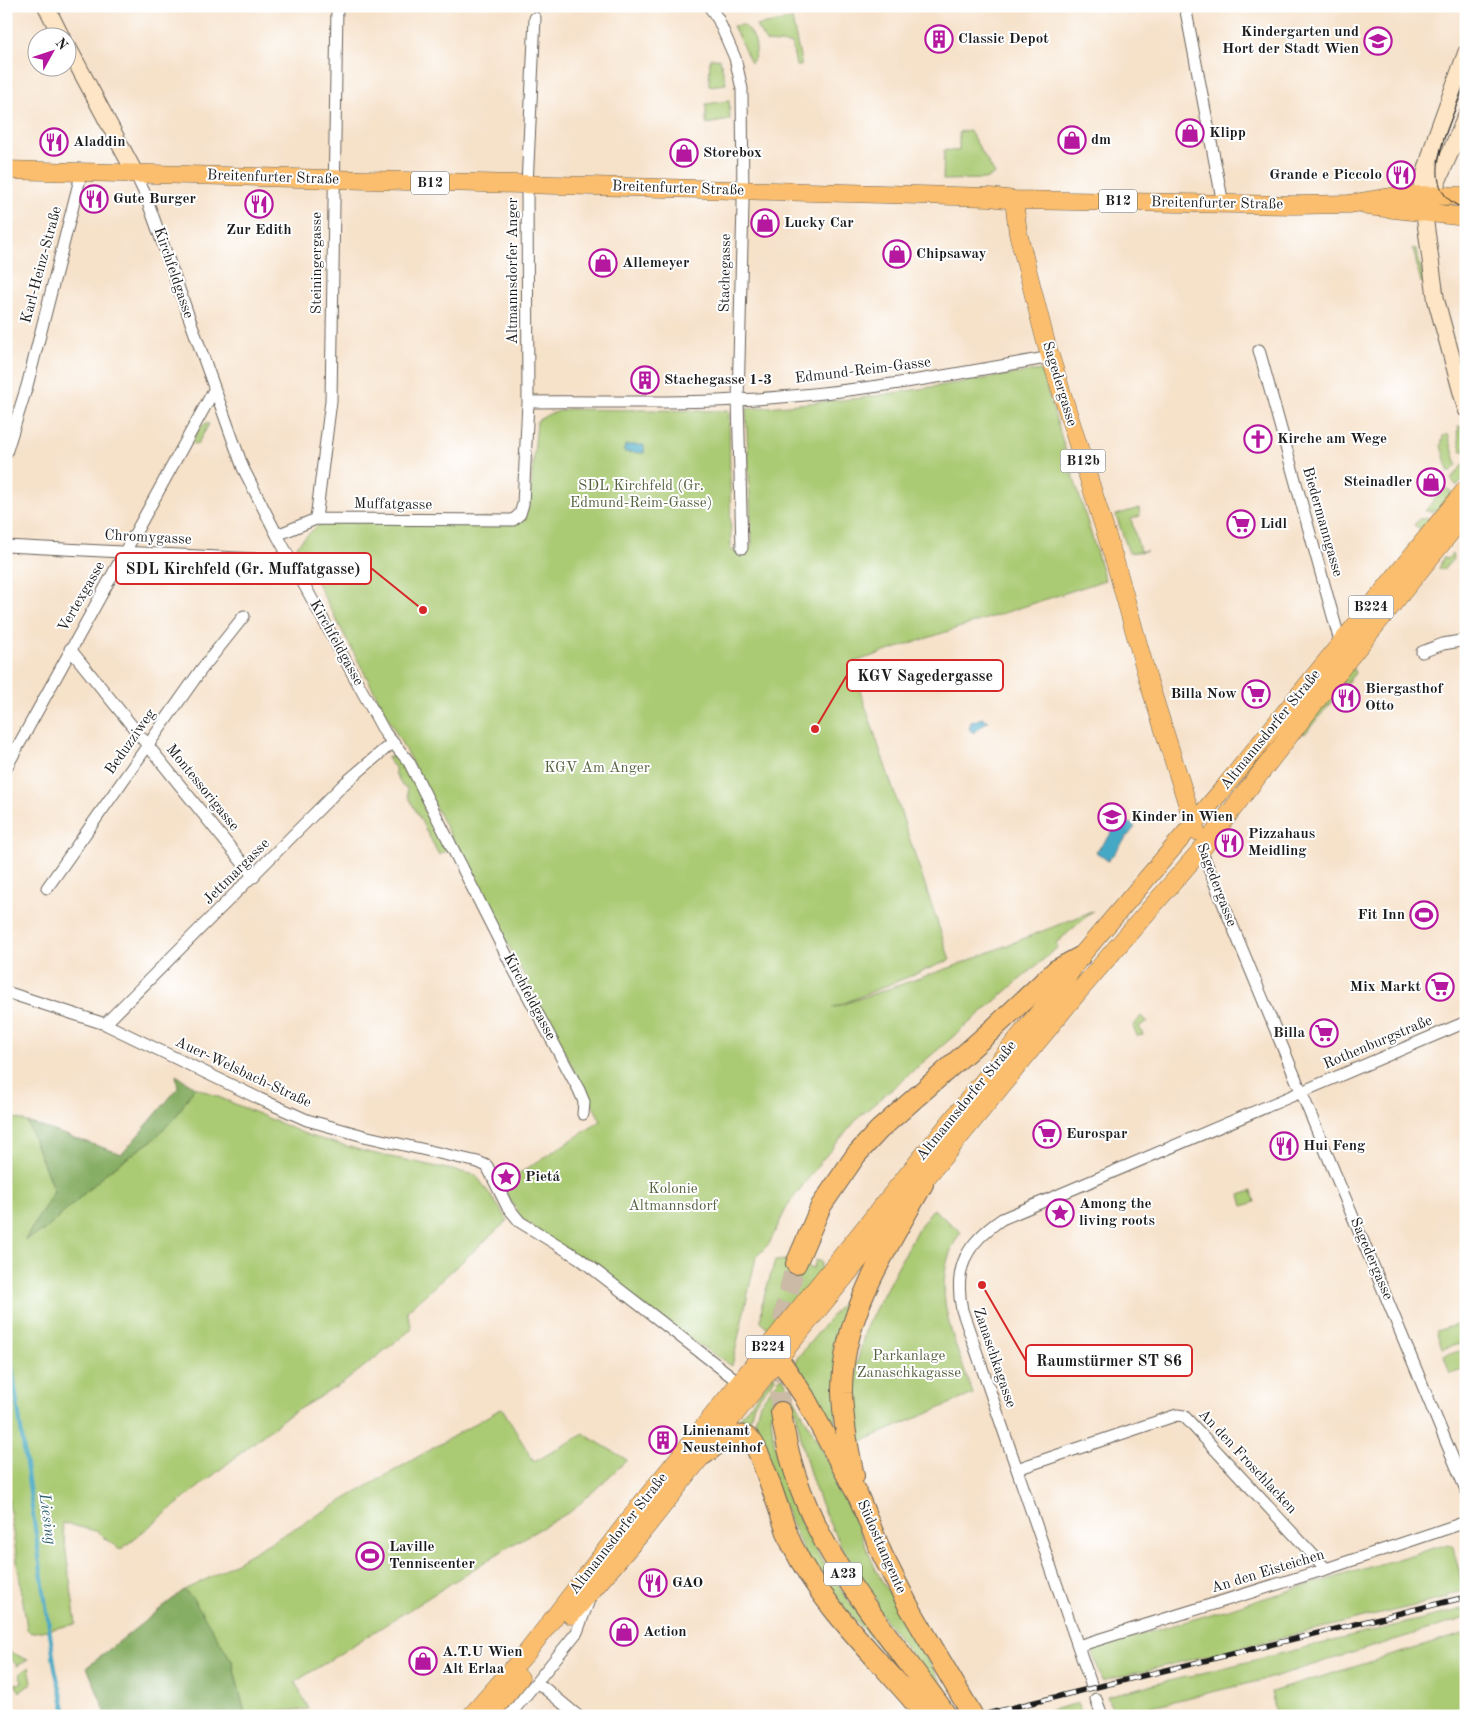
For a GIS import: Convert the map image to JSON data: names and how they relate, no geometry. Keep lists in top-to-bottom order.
{
  "streets": {
    "highway": ["Südosttangente", "A23"],
    "main road": [
      "Breitenfurter Straße",
      "B12",
      "Kirchfeldgasse",
      "Sagedergasse",
      "B12b",
      "B224",
      "Altmannsdorfer Straße"
    ],
    "street": [
      "Steiningergasse",
      "Karl-Heinz-Straße",
      "Altmannsdorfer Anger",
      "Stachegasse",
      "Edmund-Reim-Gasse",
      "Muffatgasse",
      "Biedermanngasse",
      "Chromygasse",
      "Vertexgasse",
      "Beduzziweg",
      "Montessorigasse",
      "Jettmargasse",
      "Rothenburgstraße",
      "Auer-Welsbach-Straße",
      "Zanaschkagasse",
      "An den Froschlacken",
      "An den Eisteichen"
    ]
  },
  "crossings": [
    ["Breitenfurter Straße", "Steiningergasse"],
    ["Breitenfurter Straße", "Karl-Heinz-Straße"],
    ["Breitenfurter Straße", "Altmannsdorfer Anger"],
    ["Breitenfurter Straße", "Kirchfeldgasse"],
    ["Breitenfurter Straße", "Stachegasse"],
    ["Breitenfurter Straße", "Sagedergasse"],
    ["Steiningergasse", "Muffatgasse"],
    ["Altmannsdorfer Anger", "Edmund-Reim-Gasse"],
    ["Altmannsdorfer Anger", "Muffatgasse"],
    ["Kirchfeldgasse", "Muffatgasse"],
    ["Kirchfeldgasse", "Chromygasse"],
    ["Kirchfeldgasse", "Vertexgasse"],
    ["Kirchfeldgasse", "Jettmargasse"],
    ["Stachegasse", "Edmund-Reim-Gasse"],
    ["Edmund-Reim-Gasse", "Sagedergasse"],
    ["Sagedergasse", "Altmannsdorfer Straße"],
    ["Sagedergasse", "Rothenburgstraße"],
    ["Sagedergasse", "Zanaschkagasse"],
    ["Biedermanngasse", "Altmannsdorfer Straße"],
    ["Chromygasse", "Vertexgasse"],
    ["Vertexgasse", "Montessorigasse"],
    ["Altmannsdorfer Straße", "Auer-Welsbach-Straße"],
    ["Altmannsdorfer Straße", "Südosttangente"],
    ["Beduzziweg", "Montessorigasse"],
    ["Montessorigasse", "Jettmargasse"],
    ["Jettmargasse", "Auer-Welsbach-Straße"],
    ["Rothenburgstraße", "Zanaschkagasse"],
    ["Zanaschkagasse", "An den Froschlacken"],
    ["Zanaschkagasse", "An den Eisteichen"],
    ["An den Froschlacken", "An den Eisteichen"]
  ],
  "water": ["Liesing"],
  "parks": [
    "SDL Kirchfeld (Gr. Edmund-Reim-Gasse)",
    "KGV Am Anger",
    "Kolonie Altmannsdorf",
    "Parkanlage Zanaschkagasse"
  ],
  "places": {
    "building": ["Classic Depot", "Stachegasse 1-3", "Linienamt Neusteinhof"],
    "school or university": ["Kindergarten und Hort der Stadt Wien", "Kinder in Wien"],
    "shop": [
      "Klipp",
      "dm",
      "Storebox",
      "Lucky Car",
      "Chipsaway",
      "Allemeyer",
      "Steinadler",
      "Action",
      "A.T.U Wien Alt Erlaa"
    ],
    "restaurant": [
      "Aladdin",
      "Grande e Piccolo",
      "Gute Burger",
      "Zur Edith",
      "Biergasthof Otto",
      "Pizzahaus Meidling",
      "Hui Feng",
      "GAO"
    ],
    "church": ["Kirche am Wege"],
    "supermarket": [
      "Lidl",
      "Billa Now",
      "Mix Markt",
      "Billa",
      "Eurospar"
    ],
    "other": ["SDL Kirchfeld (Gr. Muffatgasse)", "KGV Sagedergasse", "Raumstürmer ST 86"],
    "sports": ["Fit Inn", "Laville Tenniscenter"],
    "place": ["Pietá", "Among the living roots"]
  },
  "north": "top right"
}
